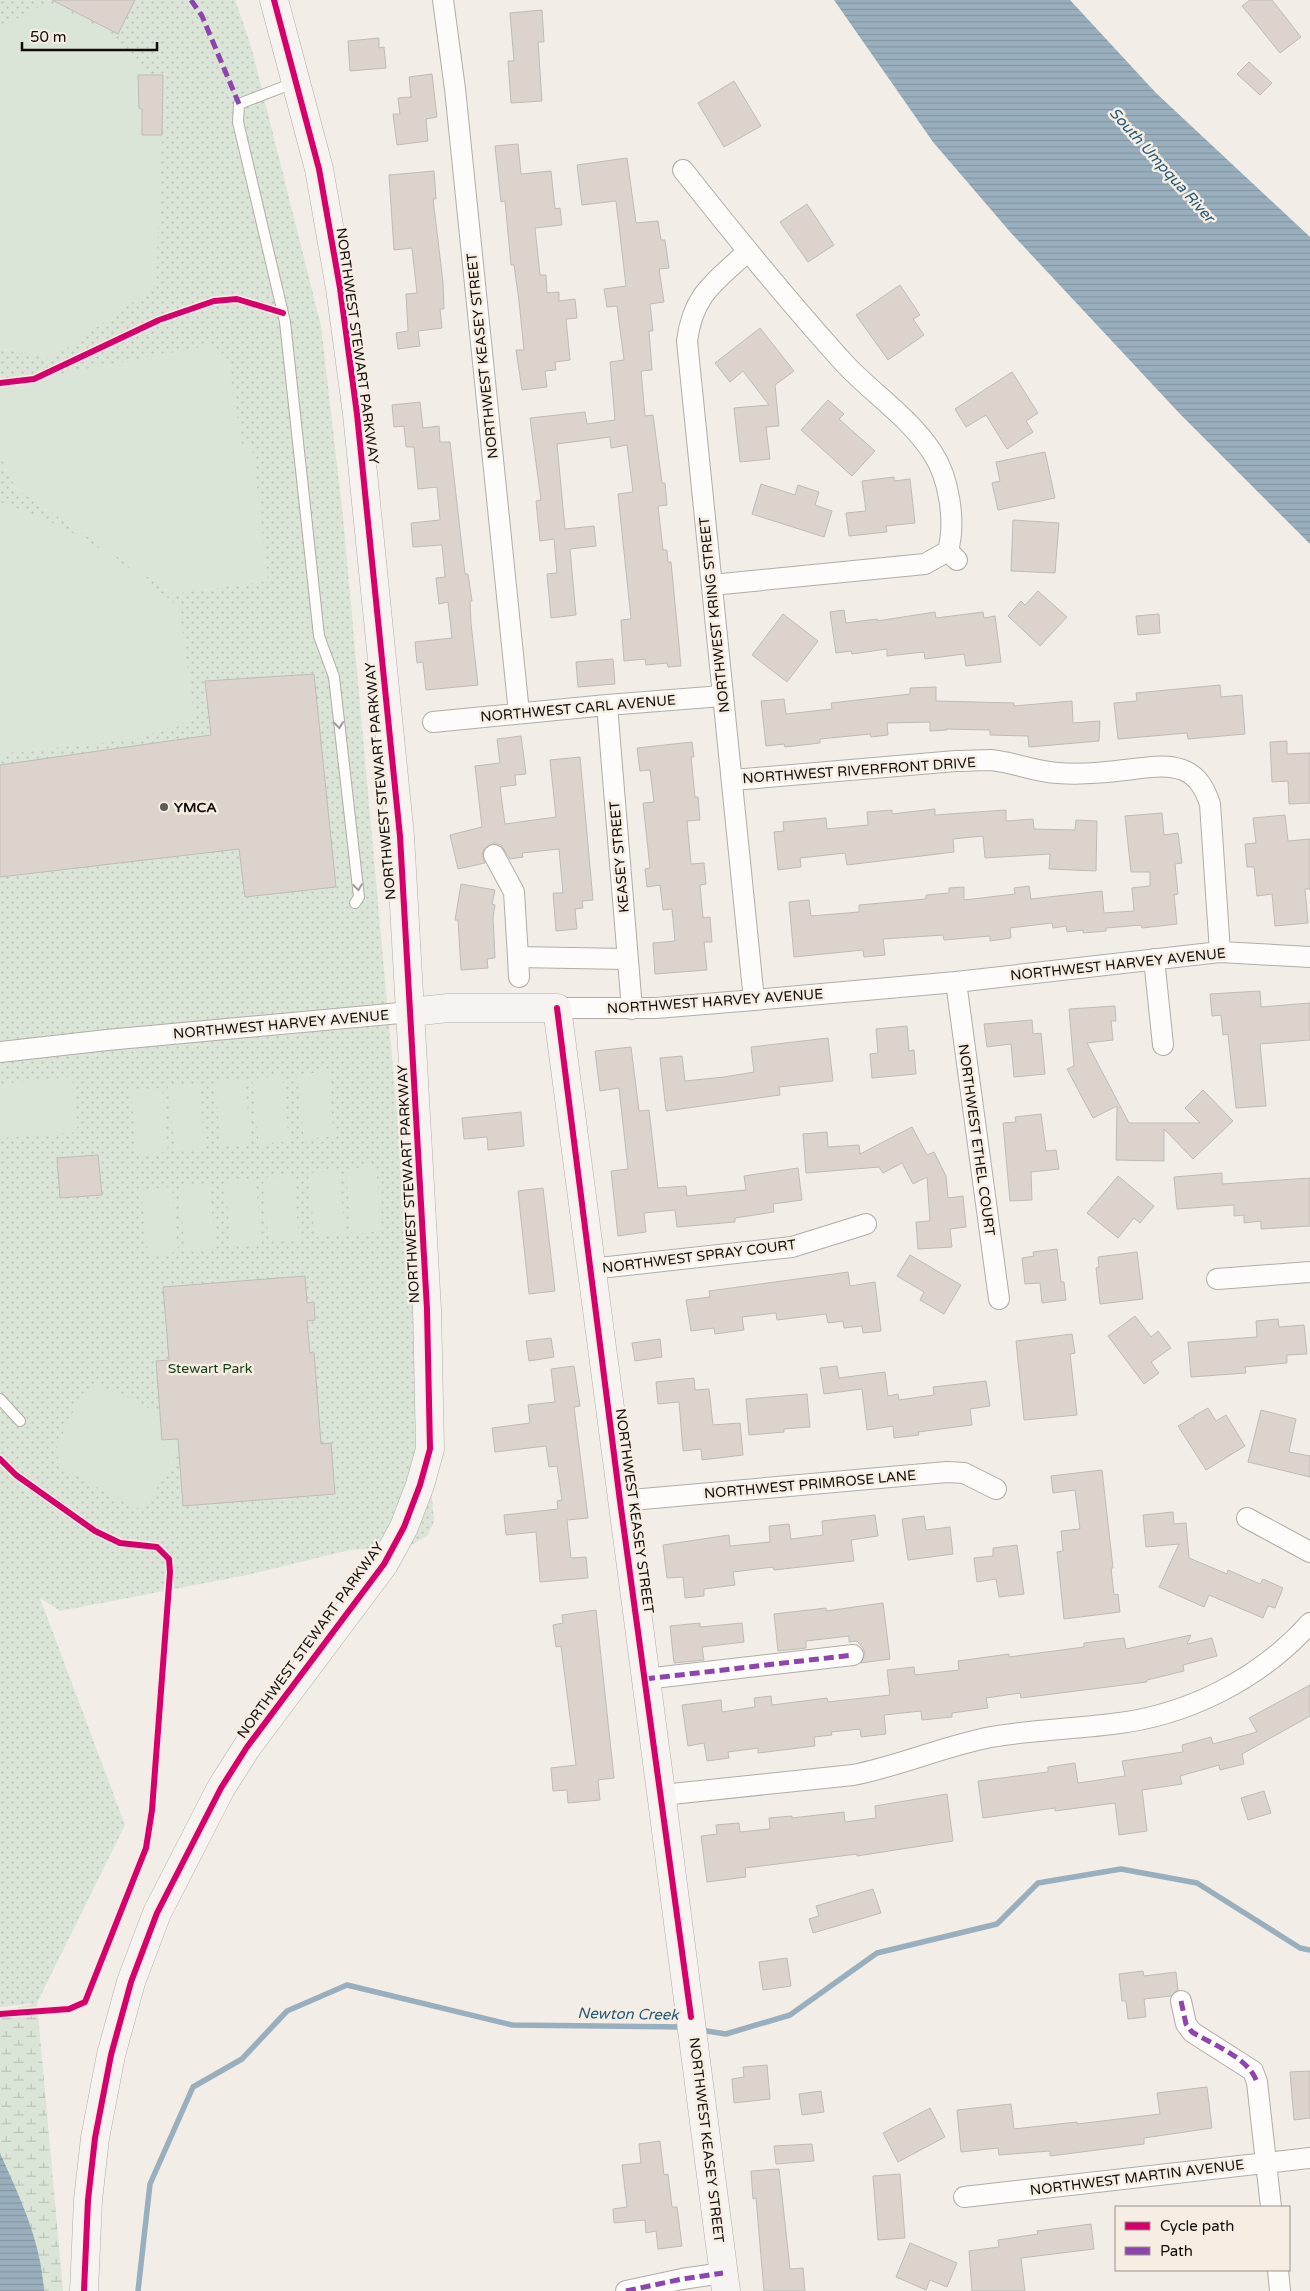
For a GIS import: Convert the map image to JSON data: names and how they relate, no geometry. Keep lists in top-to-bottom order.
{
  "streets": {
    "main road": ["NORTHWEST STEWART PARKWAY", "NORTHWEST KEASEY STREET", "NORTHWEST HARVEY AVENUE"],
    "street": [
      "NORTHWEST KRING STREET",
      "NORTHWEST CARL AVENUE",
      "NORTHWEST RIVERFRONT DRIVE",
      "KEASEY STREET",
      "NORTHWEST ETHEL COURT",
      "NORTHWEST SPRAY COURT",
      "NORTHWEST PRIMROSE LANE",
      "NORTHWEST MARTIN AVENUE"
    ]
  },
  "crossings": [
    ["NORTHWEST STEWART PARKWAY", "NORTHWEST HARVEY AVENUE"],
    ["NORTHWEST KEASEY STREET", "NORTHWEST CARL AVENUE"],
    ["NORTHWEST KEASEY STREET", "NORTHWEST HARVEY AVENUE"],
    ["NORTHWEST KEASEY STREET", "NORTHWEST SPRAY COURT"],
    ["NORTHWEST KEASEY STREET", "NORTHWEST PRIMROSE LANE"],
    ["NORTHWEST KRING STREET", "NORTHWEST CARL AVENUE"],
    ["NORTHWEST KRING STREET", "NORTHWEST RIVERFRONT DRIVE"],
    ["NORTHWEST KRING STREET", "NORTHWEST HARVEY AVENUE"],
    ["NORTHWEST CARL AVENUE", "KEASEY STREET"],
    ["NORTHWEST RIVERFRONT DRIVE", "NORTHWEST HARVEY AVENUE"],
    ["KEASEY STREET", "NORTHWEST HARVEY AVENUE"],
    ["NORTHWEST HARVEY AVENUE", "NORTHWEST ETHEL COURT"]
  ],
  "water": ["South Umpqua River", "Newton Creek"],
  "parks": ["Stewart Park"],
  "places": ["YMCA"],
  "legend": ["Cycle path", "Path"],
  "scale_bar": "50 m"
}
